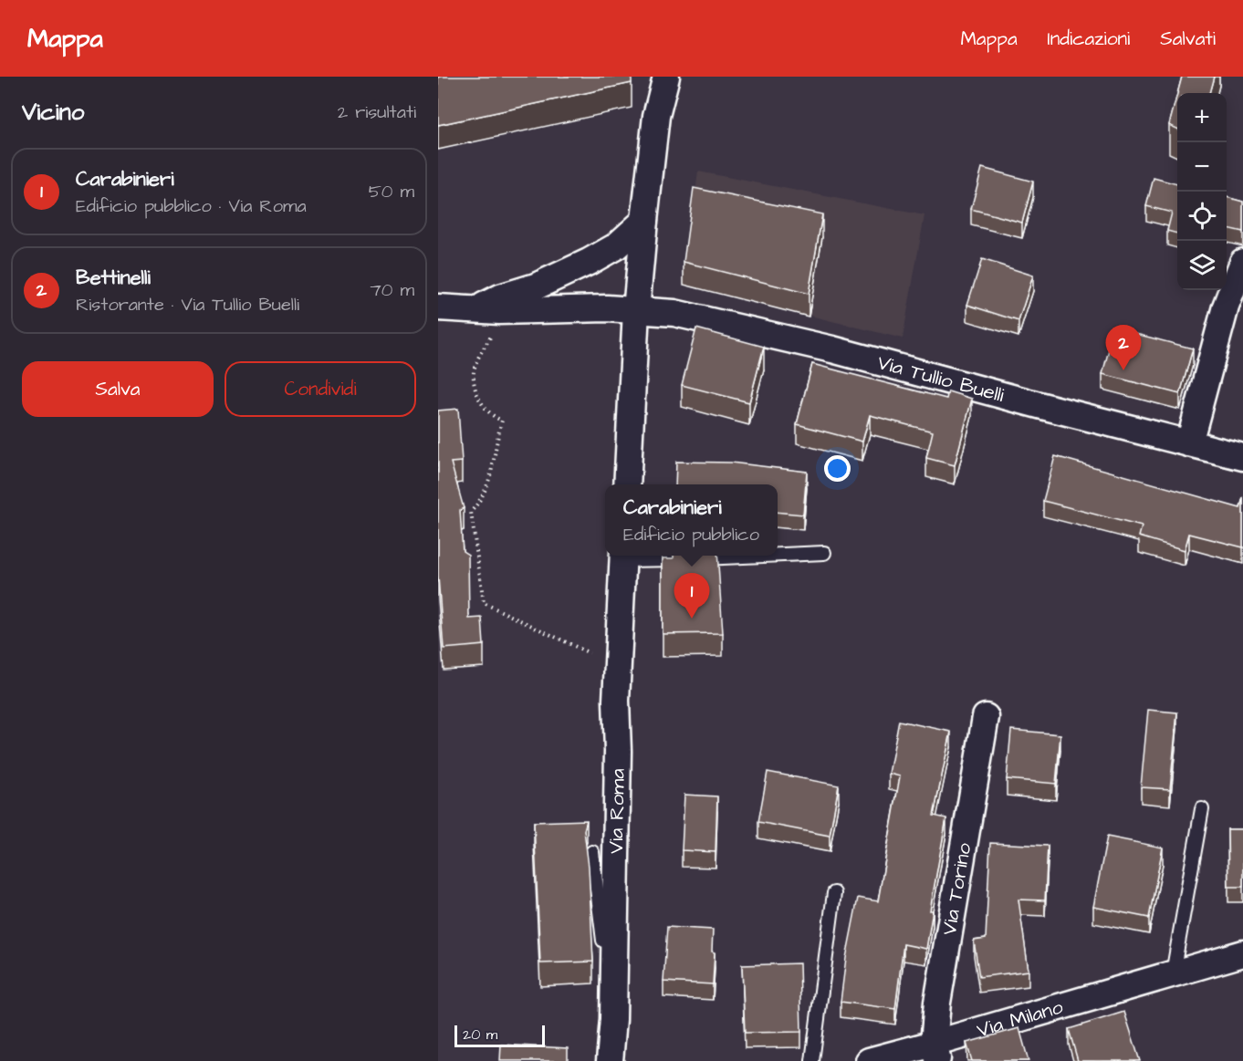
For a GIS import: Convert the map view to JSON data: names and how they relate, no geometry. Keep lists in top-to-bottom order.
{
  "streets": {
    "street": [
      "Via Tullio Buelli",
      "Via Roma",
      "Via Torino",
      "Via Milano"
    ]
  },
  "crossings": [
    ["Via Torino", "Via Milano"]
  ],
  "scale_bar": "20 m",
  "page": {
    "header": "Mappa",
    "nav": ["Mappa", "Indicazioni", "Salvati"],
    "heading": ["Vicino", "2 risultati"],
    "map_buttons": ["+", "−"],
    "list": [
      {
        "mark": "1",
        "name": "Carabinieri",
        "note": "Edificio pubblico · Via Roma",
        "value": "50 m"
      },
      {
        "mark": "2",
        "name": "Bettinelli",
        "note": "Ristorante · Via Tullio Buelli",
        "value": "70 m"
      }
    ],
    "pins": ["2", "1"],
    "buttons": ["Salva", "Condividi"],
    "popup": ["Carabinieri", "Edificio pubblico"],
    "scale": "20 m"
  }
}
